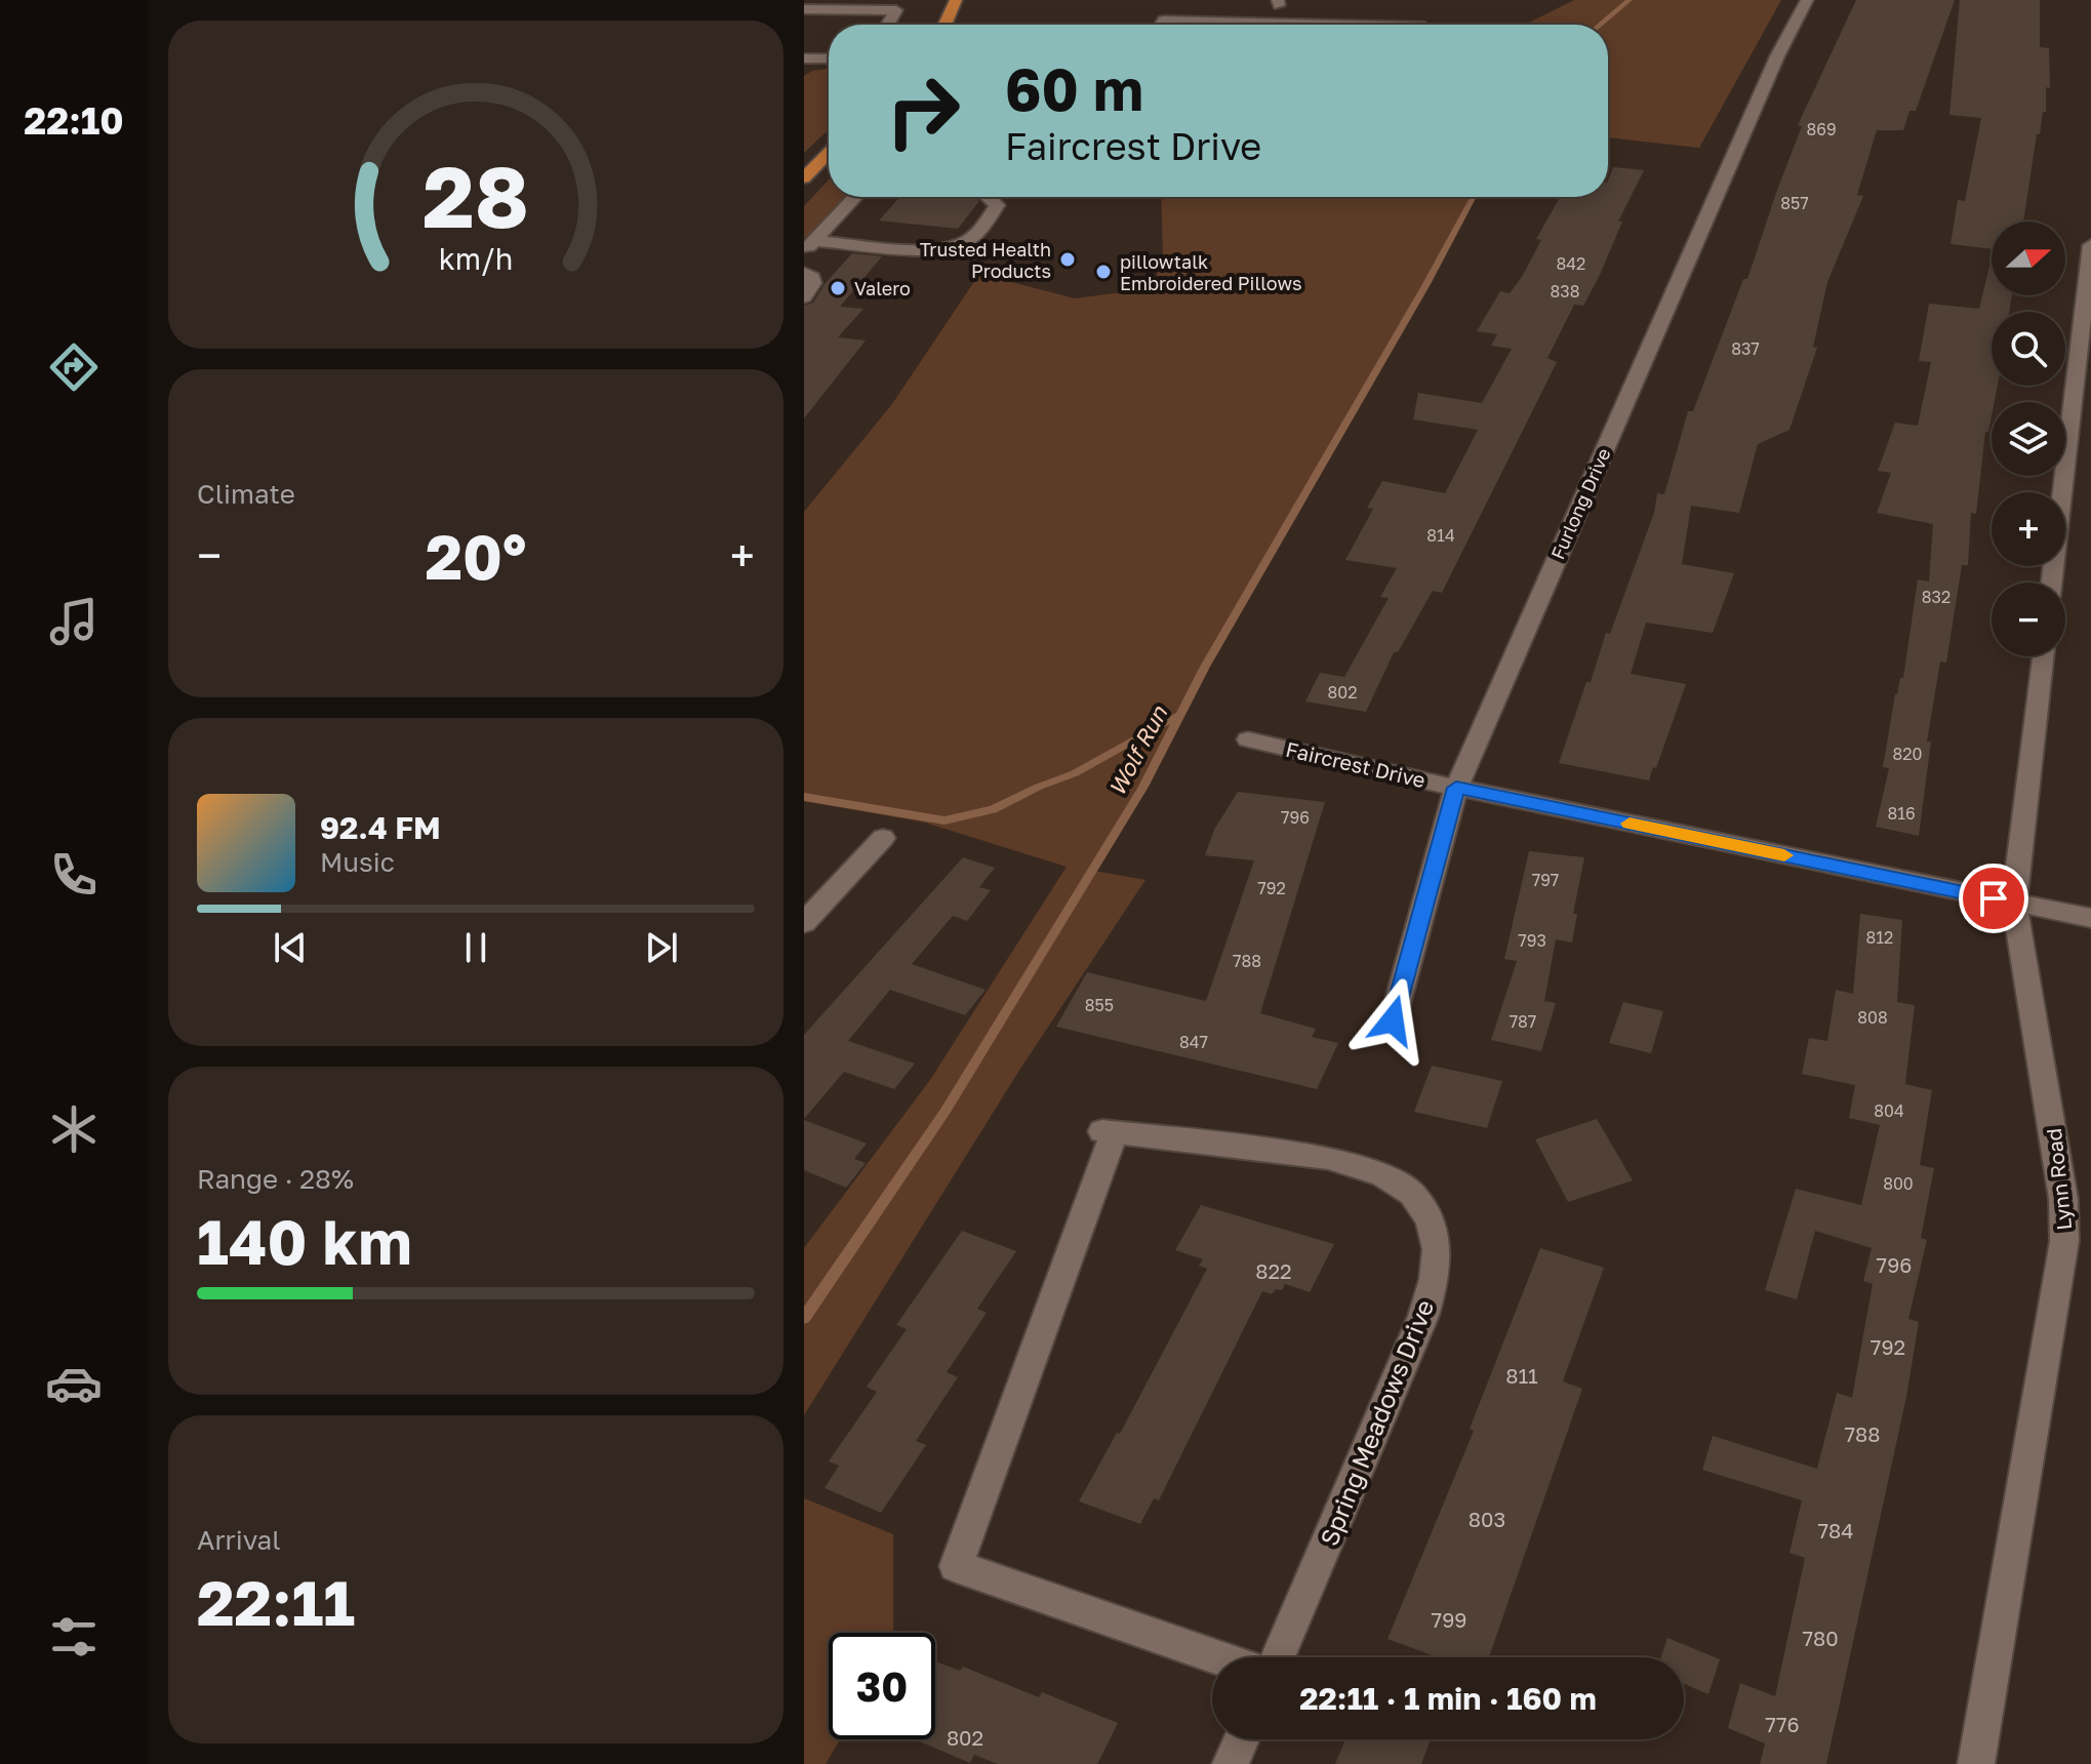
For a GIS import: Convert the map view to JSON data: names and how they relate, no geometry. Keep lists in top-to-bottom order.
{
  "streets": {
    "street": [
      "Furlong Drive",
      "Faircrest Drive",
      "Lynn Road",
      "Spring Meadows Drive"
    ]
  },
  "crossings": [
    ["Furlong Drive", "Faircrest Drive"],
    ["Faircrest Drive", "Lynn Road"]
  ],
  "water": ["Wolf Run"],
  "places": ["Trusted Health Products", "pillowtalk Embroidered Pillows", "Valero"],
  "house_numbers": [
    "869",
    "857",
    "842",
    "838",
    "837",
    "814",
    "832",
    "802",
    "820",
    "816",
    "796",
    "797",
    "792",
    "812",
    "793",
    "788",
    "855",
    "808",
    "787",
    "847",
    "804",
    "800",
    "796",
    "822",
    "792",
    "811",
    "788",
    "803",
    "784",
    "799",
    "780",
    "776",
    "802"
  ],
  "north": "right",
  "page": {
    "tabs": "22:10",
    "turn": ["60 m", "Faircrest Drive"],
    "map_buttons": ["+", "−"],
    "tile": [
      "Climate",
      ["Range · 28%", "140 km"],
      ["Arrival", "22:11"]
    ],
    "heat": ["−", "20°", "+"],
    "song": ["92.4 FM", "Music"],
    "limit": "30",
    "trip": "22:11 · 1 min · 160 m",
    "gauge": ["28", "km/h"]
  }
}
